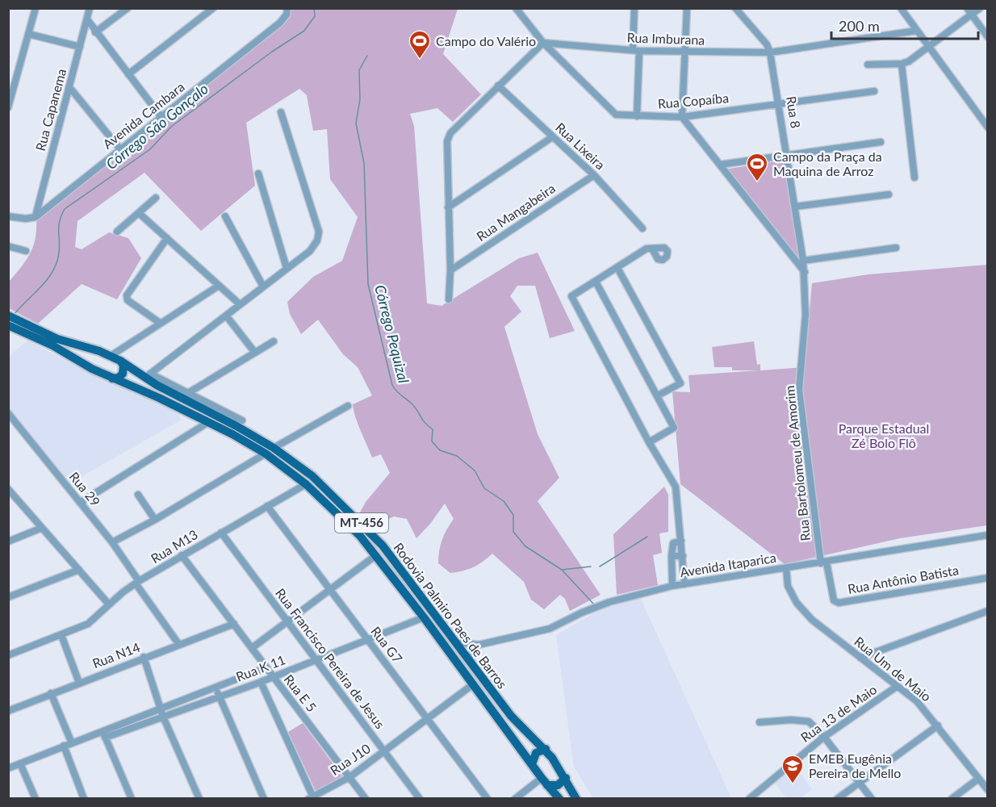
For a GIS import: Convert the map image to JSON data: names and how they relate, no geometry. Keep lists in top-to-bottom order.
{
  "streets": {
    "main road": ["MT-456", "Rodovia Palmiro Paes de Barros"],
    "street": [
      "Rua Imburana",
      "Rua Copaíba",
      "Rua Capanema",
      "Rua 8",
      "Avenida Cambara",
      "Rua Lixeira",
      "Rua Mangabeira",
      "Rua Bartolomeu de Amorim",
      "Rua 29",
      "Rua M13",
      "Avenida Itaparica",
      "Rua Antônio Batista",
      "Rua G7",
      "Rua N14",
      "Rua Francisco Pereira de Jesus",
      "Rua K 11",
      "Rua Um de Maio",
      "Rua E 5",
      "Rua 13 de Maio",
      "Rua J10"
    ]
  },
  "crossings": [
    ["Rua Imburana", "Rua Copaíba"],
    ["Rua Imburana", "Rua 8"],
    ["Rua Copaíba", "Rua 8"],
    ["Rua Capanema", "Avenida Cambara"],
    ["Rua 8", "Rua Bartolomeu de Amorim"],
    ["Rua Lixeira", "Rua Mangabeira"],
    ["Rua Bartolomeu de Amorim", "Avenida Itaparica"],
    ["Rua Bartolomeu de Amorim", "Rua Antônio Batista"],
    ["Rua 29", "Rua M13"],
    ["Rua 29", "Rua N14"],
    ["Rua M13", "Rodovia Palmiro Paes de Barros"],
    ["Rua M13", "Rua G7"],
    ["Rua M13", "Rua Francisco Pereira de Jesus"],
    ["Rua M13", "Rua E 5"],
    ["Avenida Itaparica", "Rua Antônio Batista"],
    ["Avenida Itaparica", "Rodovia Palmiro Paes de Barros"],
    ["Avenida Itaparica", "Rua Um de Maio"],
    ["Rodovia Palmiro Paes de Barros", "Rua K 11"],
    ["Rodovia Palmiro Paes de Barros", "Rua J10"],
    ["Rua G7", "Rua K 11"],
    ["Rua G7", "Rua J10"],
    ["Rua N14", "Rua E 5"],
    ["Rua Francisco Pereira de Jesus", "Rua K 11"],
    ["Rua Francisco Pereira de Jesus", "Rua J10"],
    ["Rua K 11", "Rua E 5"],
    ["Rua Um de Maio", "Rua 13 de Maio"],
    ["Rua E 5", "Rua J10"]
  ],
  "water": ["Córrego São Gonçalo", "Córrego Pequizal"],
  "parks": ["Parque Estadual Zé Bolo Flô"],
  "places": {
    "sports": ["Campo do Valério", "Campo da Praça da Maquina de Arroz"],
    "school or university": ["EMEB Eugênia Pereira de Mello"]
  },
  "scale_bar": "200 m"
}
